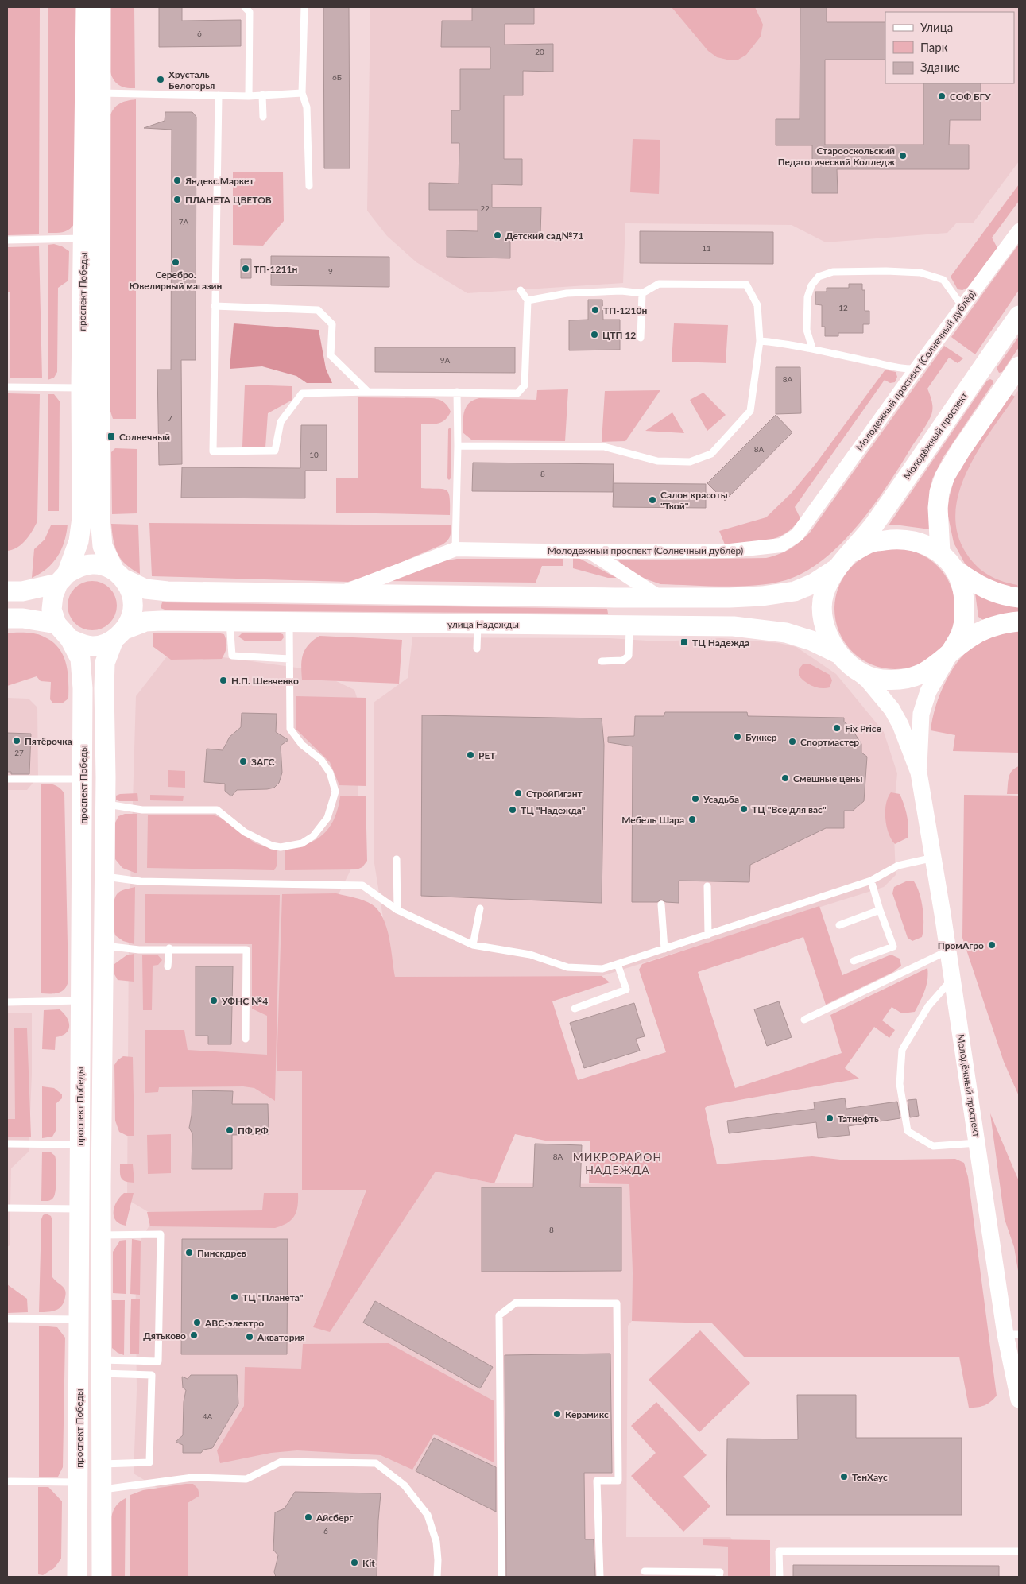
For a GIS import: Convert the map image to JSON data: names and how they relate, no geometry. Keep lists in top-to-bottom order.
{
  "streets": {
    "main road": ["проспект Победы", "Молодёжный проспект", "улица Надежды"],
    "street": ["Молодежный проспект (Солнечный дублёр)"]
  },
  "crossings": [
    ["проспект Победы", "улица Надежды"],
    ["Молодёжный проспект", "улица Надежды"]
  ],
  "districts": ["МИКРОРАЙОН НАДЕЖДА"],
  "places": {
    "other": [
      "Хрусталь Белогорья",
      "СОФ БГУ",
      "Старооскольский Педагогический Колледж",
      "Яндекс.Маркет",
      "ПЛАНЕТА ЦВЕТОВ",
      "Детский сад№71",
      "Серебро. Ювелирный магазин",
      "ТП-1211н",
      "ТП-1210н",
      "ЦТП 12",
      "Салон красоты \"Твой\"",
      "Н.П. Шевченко",
      "Fix Price",
      "Буккер",
      "Пятёрочка",
      "Спортмастер",
      "РЕТ",
      "ЗАГС",
      "Смешные цены",
      "СтройГигант",
      "Усадьба",
      "ТЦ \"Все для вас\"",
      "ТЦ \"Надежда\"",
      "Мебель Шара",
      "ПромАгро",
      "УФНС №4",
      "Татнефть",
      "ПФ РФ",
      "Пинскдрев",
      "ТЦ \"Планета\"",
      "АВС-электро",
      "Дятьково",
      "Акватория",
      "Керамикс",
      "ТенХаус",
      "Айсберг",
      "Kit"
    ],
    "transit": ["Солнечный", "ТЦ Надежда"]
  },
  "house_numbers": [
    "6",
    "20",
    "6Б",
    "22",
    "7А",
    "11",
    "9",
    "12",
    "9А",
    "8А",
    "7",
    "8А",
    "10",
    "8",
    "27",
    "8А",
    "8",
    "4А",
    "6"
  ],
  "legend": ["Улица", "Парк", "Здание"]
}
